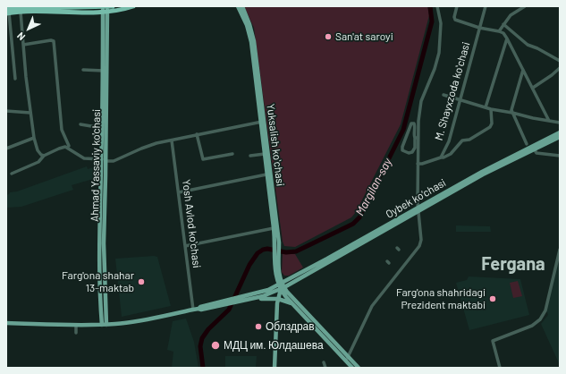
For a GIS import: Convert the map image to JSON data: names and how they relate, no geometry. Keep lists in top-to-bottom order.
{
  "streets": {
    "main road": ["Yuksalish koʻchasi", "Ahmad Yassaviy ko'chasi", "Oybek ko‘chasi"],
    "street": ["M. Shayxzoda koʻchasi", "Yosh Avlod koʻchasi"]
  },
  "crossings": [
    ["Yuksalish koʻchasi", "Oybek ko‘chasi"]
  ],
  "districts": ["Fergana"],
  "water": ["Margilan-say"],
  "places": [
    "San'at saroyi",
    "Farg'ona shahar 13-maktab",
    "Farg'ona shahridagi Prezident maktabi",
    "Облздрав",
    "МДЦ им. Юлдашева"
  ],
  "north": "bottom left"
}
